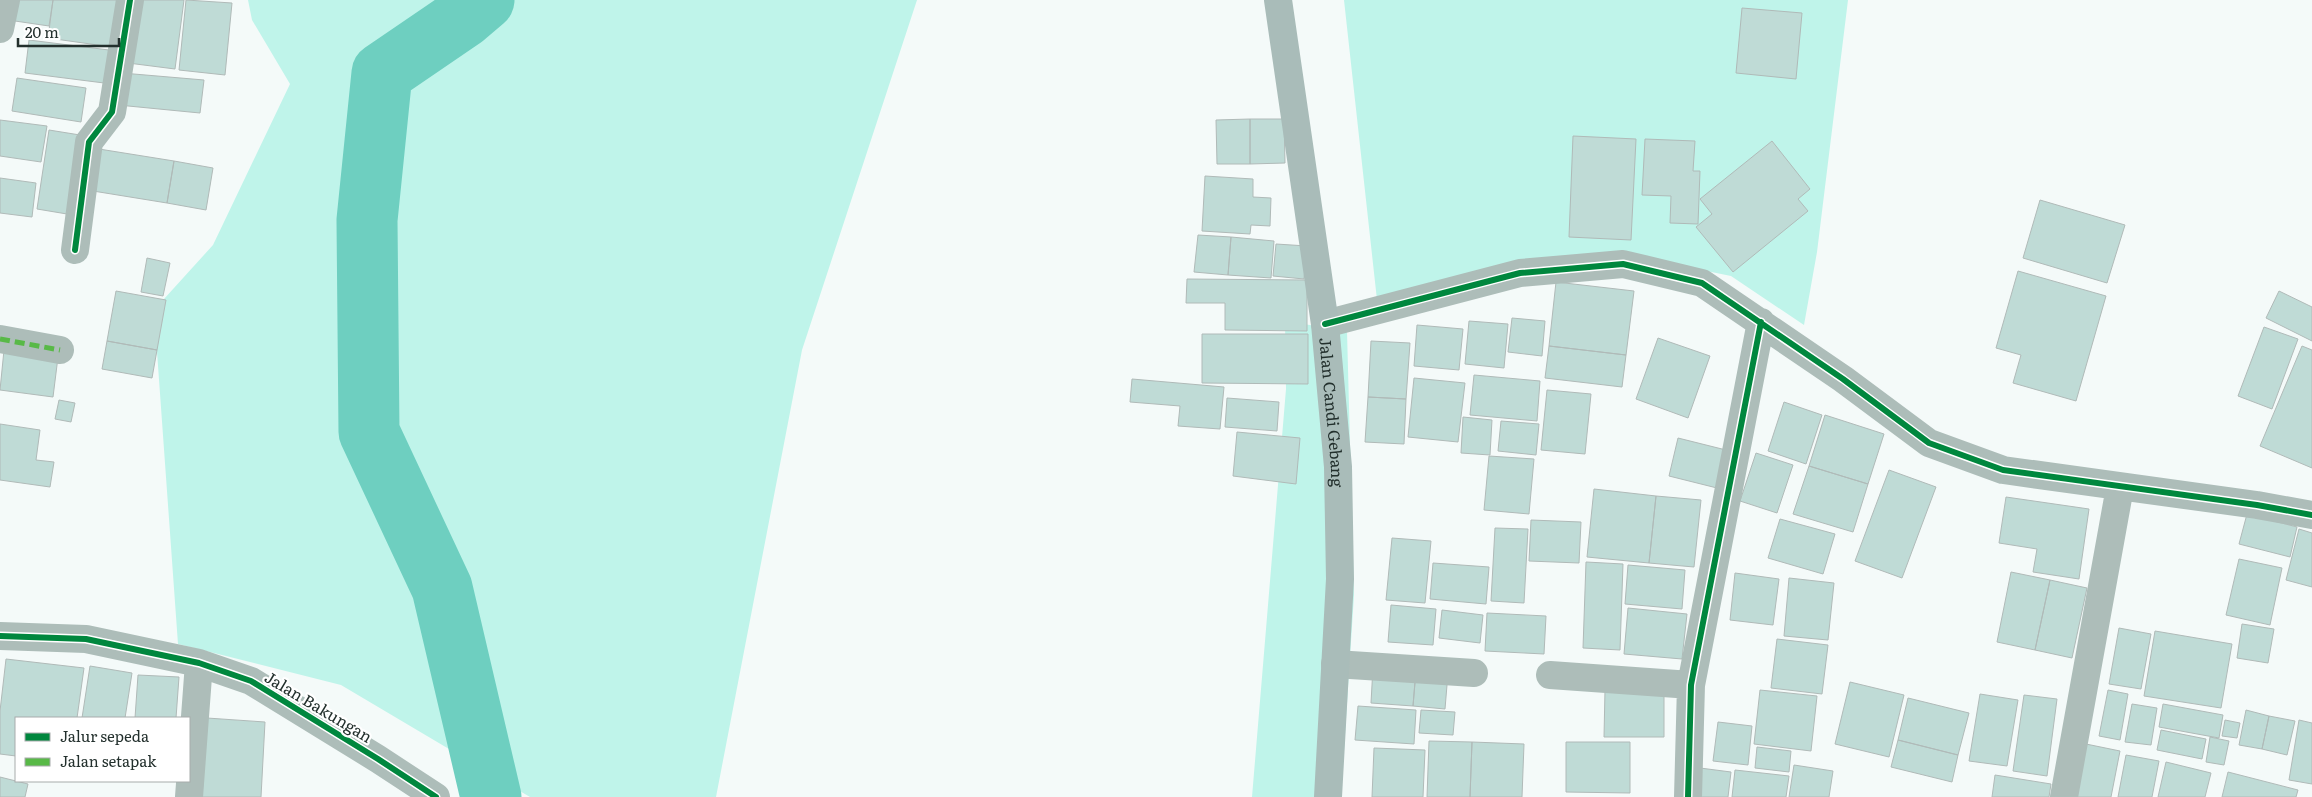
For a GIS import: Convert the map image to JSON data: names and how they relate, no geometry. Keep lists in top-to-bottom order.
{
  "streets": {
    "main road": ["Jalan Candi Gebang"],
    "street": ["Jalan Bakungan"]
  },
  "legend": ["Jalur sepeda", "Jalan setapak"],
  "scale_bar": "20 m"
}
